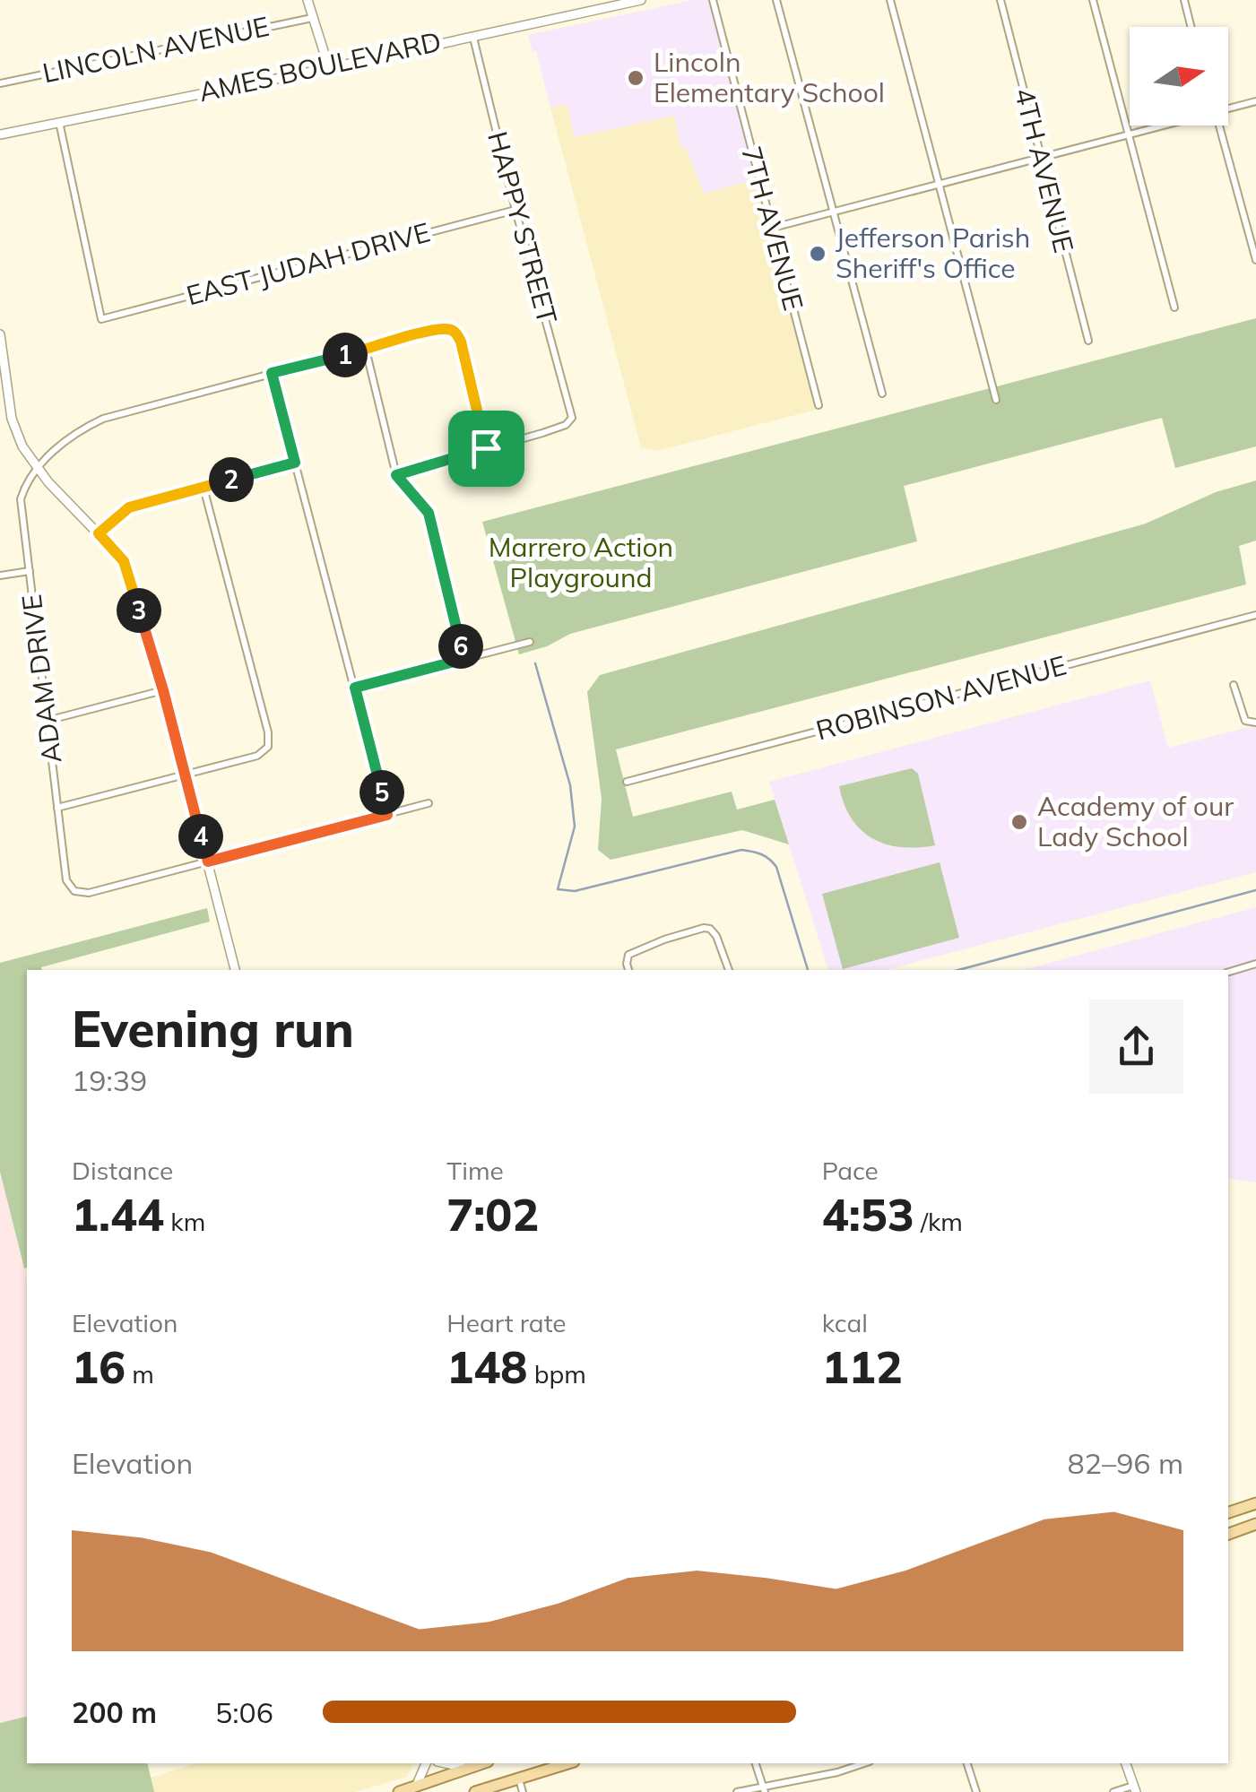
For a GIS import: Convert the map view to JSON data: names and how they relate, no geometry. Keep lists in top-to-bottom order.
{
  "streets": {
    "street": [
      "LINCOLN AVENUE",
      "AMES BOULEVARD",
      "4TH AVENUE",
      "HAPPY STREET",
      "7TH AVENUE",
      "EAST JUDAH DRIVE",
      "ADAM DRIVE",
      "ROBINSON AVENUE"
    ]
  },
  "crossings": [
    ["AMES BOULEVARD", "HAPPY STREET"],
    ["AMES BOULEVARD", "EAST JUDAH DRIVE"],
    ["HAPPY STREET", "EAST JUDAH DRIVE"]
  ],
  "parks": ["Marrero Action Playground"],
  "places": ["Lincoln Elementary School", "Jefferson Parish Sheriff's Office", "Academy of our Lady School"],
  "north": "right",
  "page": {
    "pins": [
      "1",
      "2",
      "3",
      "6",
      "5",
      "4"
    ],
    "heading": ["Evening run", "19:39"],
    "stats": [
      ["Distance", "1.44 km"],
      ["Time", "7:02"],
      ["Pace", "4:53 /km"],
      ["Elevation", "16 m"],
      ["Heart rate", "148 bpm"],
      ["kcal", "112"]
    ],
    "chart": ["Elevation", "82–96 m"],
    "list": [
      {
        "name": "200 m",
        "note": "5:06"
      }
    ]
  }
}
